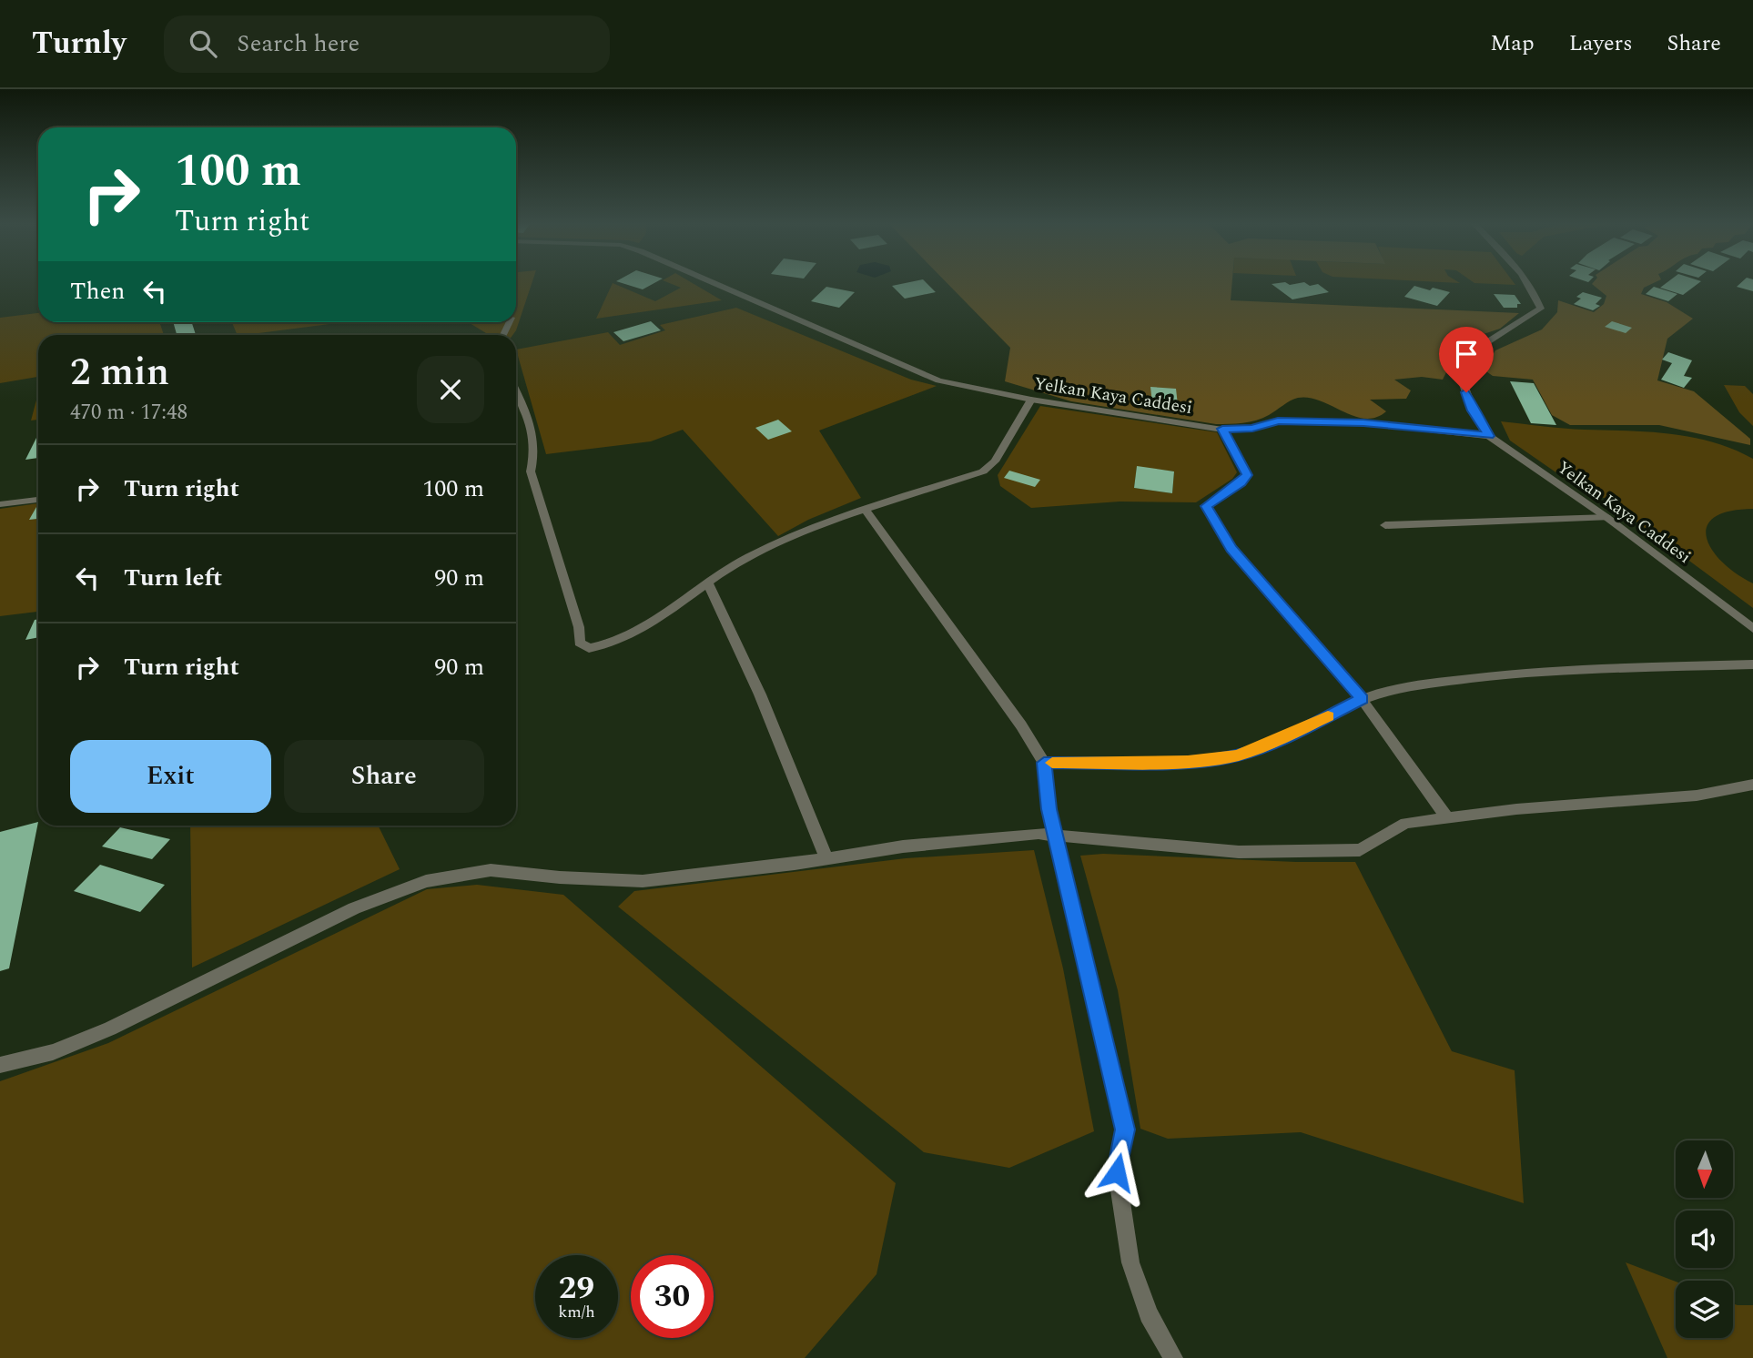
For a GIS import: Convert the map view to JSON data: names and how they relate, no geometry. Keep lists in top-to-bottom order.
{
  "streets": {
    "street": ["Yelkan Kaya Caddesi"]
  },
  "north": "bottom",
  "page": {
    "header": "Turnly",
    "search": "Search here",
    "nav": ["Map", "Layers", "Share"],
    "turn": ["100 m", "Turn right"],
    "then": "Then",
    "heading": ["2 min", "470 m · 17:48"],
    "list": [
      {
        "name": "Turn right",
        "value": "100 m"
      },
      {
        "name": "Turn left",
        "value": "90 m"
      },
      {
        "name": "Turn right",
        "value": "90 m"
      }
    ],
    "buttons": ["Exit", "Share"],
    "speed": "29 km/h",
    "limit": "30"
  }
}
